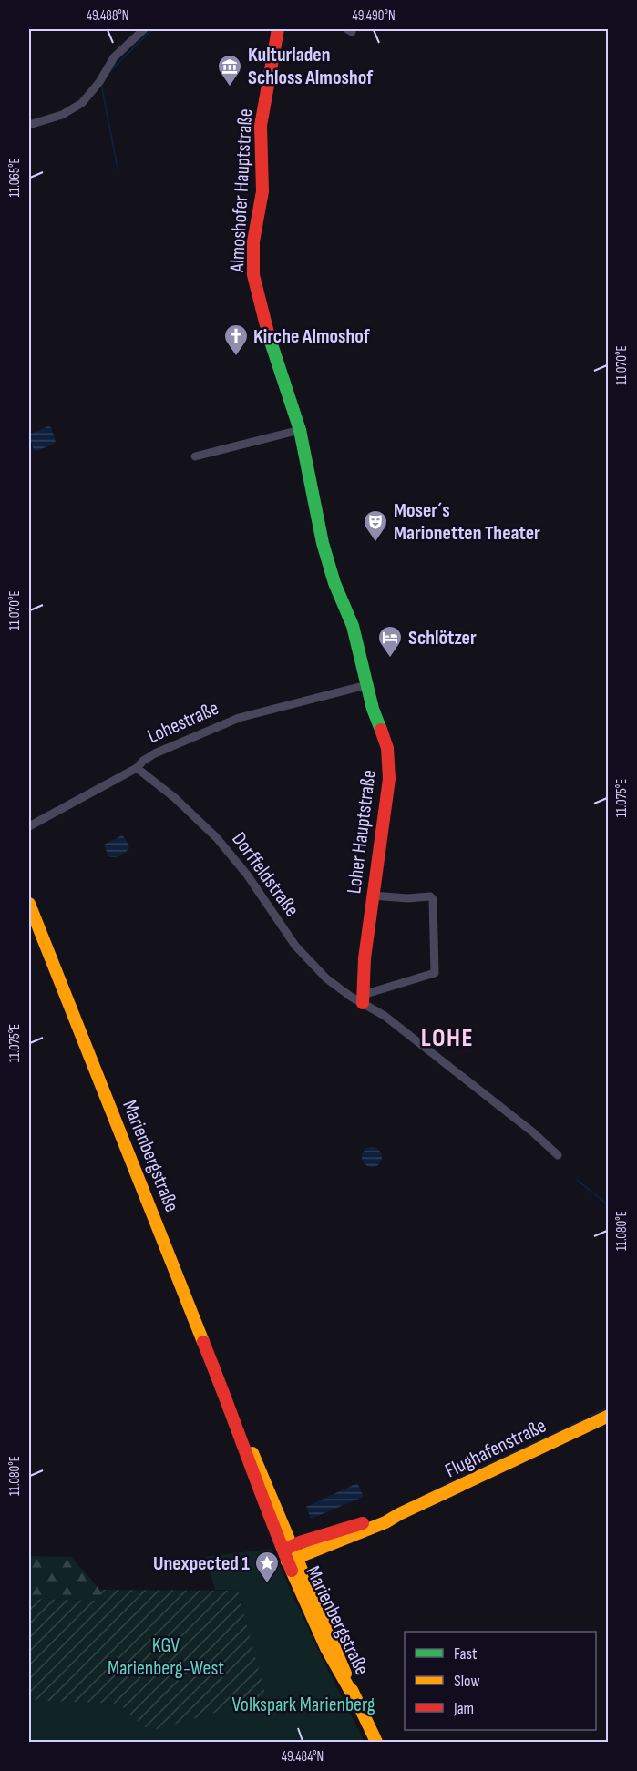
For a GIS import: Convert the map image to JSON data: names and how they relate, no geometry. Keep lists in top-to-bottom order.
{
  "streets": {
    "main road": [
      "Almoshofer Hauptstraße",
      "Loher Hauptstraße",
      "Marienbergstraße",
      "Flughafenstraße"
    ],
    "street": ["Lohestraße", "Dorffeldstraße"]
  },
  "crossings": [
    ["Almoshofer Hauptstraße", "Loher Hauptstraße"],
    ["Lohestraße", "Loher Hauptstraße"],
    ["Lohestraße", "Dorffeldstraße"],
    ["Loher Hauptstraße", "Dorffeldstraße"],
    ["Marienbergstraße", "Flughafenstraße"]
  ],
  "districts": ["LOHE"],
  "parks": ["KGV Marienberg-West", "Volkspark Marienberg"],
  "places": {
    "museum": ["Kulturladen Schloss Almoshof"],
    "church": ["Kirche Almoshof"],
    "theatre": ["Moser´s Marionetten Theater"],
    "hotel": ["Schlötzer"],
    "place": ["Unexpected 1"]
  },
  "legend": ["Fast", "Slow", "Jam"],
  "coordinates": [
    "49.488°N",
    "49.490°N",
    "11.065°E",
    "11.070°E",
    "11.075°E",
    "11.080°E",
    "49.484°N"
  ]
}
